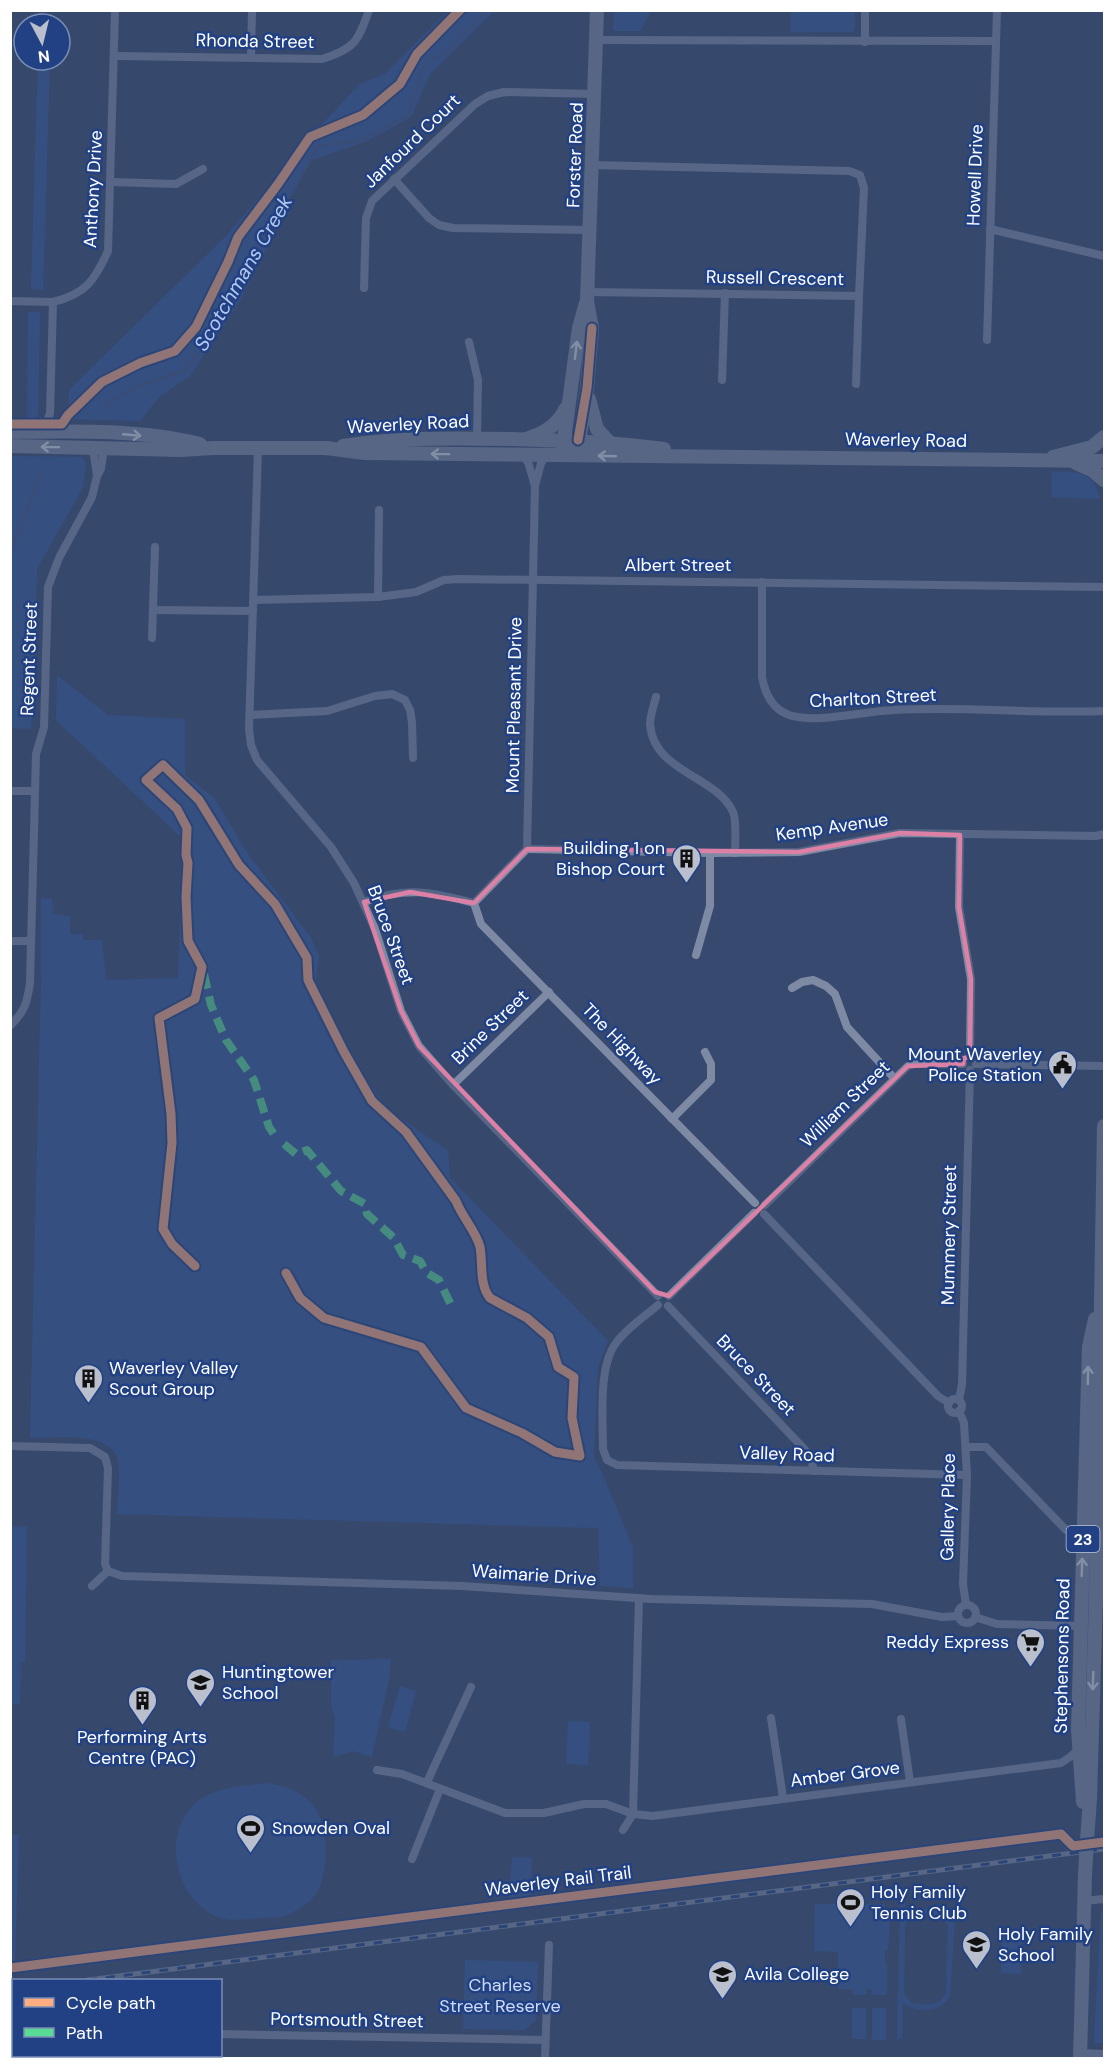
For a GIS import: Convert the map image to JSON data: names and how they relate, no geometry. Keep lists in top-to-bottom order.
{
  "streets": {
    "main road": [
      "Forster Road",
      "Waverley Road",
      "23",
      "Stephensons Road"
    ],
    "street": [
      "Rhonda Street",
      "Janfourd Court",
      "Howell Drive",
      "Anthony Drive",
      "Russell Crescent",
      "Albert Street",
      "Regent Street",
      "Charlton Street",
      "Mount Pleasant Drive",
      "Kemp Avenue",
      "Bruce Street",
      "Brine Street",
      "The Highway",
      "William Street",
      "Mummery Street",
      "Valley Road",
      "Gallery Place",
      "Waimarie Drive",
      "Amber Grove",
      "Portsmouth Street"
    ],
    "cycle path": ["Waverley Rail Trail"]
  },
  "crossings": [
    ["Rhonda Street", "Anthony Drive"],
    ["Janfourd Court", "Forster Road"],
    ["Forster Road", "Russell Crescent"],
    ["Forster Road", "Waverley Road"],
    ["Waverley Road", "Regent Street"],
    ["Waverley Road", "Mount Pleasant Drive"],
    ["Waverley Road", "Bruce Street"],
    ["Albert Street", "Charlton Street"],
    ["Albert Street", "Mount Pleasant Drive"],
    ["Albert Street", "Bruce Street"],
    ["Mount Pleasant Drive", "Kemp Avenue"],
    ["Kemp Avenue", "Mummery Street"],
    ["Bruce Street", "Brine Street"],
    ["Bruce Street", "Valley Road"],
    ["Brine Street", "The Highway"],
    ["The Highway", "William Street"],
    ["William Street", "Mummery Street"],
    ["Mummery Street", "Gallery Place"],
    ["Valley Road", "Gallery Place"],
    ["Gallery Place", "Waimarie Drive"],
    ["Stephensons Road", "Amber Grove"]
  ],
  "water": ["Scotchmans Creek"],
  "parks": ["Charles Street Reserve"],
  "places": {
    "building": ["Building 1 on Bishop Court", "Waverley Valley Scout Group", "Performing Arts Centre (PAC)"],
    "public building": ["Mount Waverley Police Station"],
    "supermarket": ["Reddy Express"],
    "school or university": ["Huntingtower School", "Holy Family School", "Avila College"],
    "sports": ["Snowden Oval", "Holy Family Tennis Club"]
  },
  "legend": ["Cycle path", "Path"],
  "north": "bottom"
}
